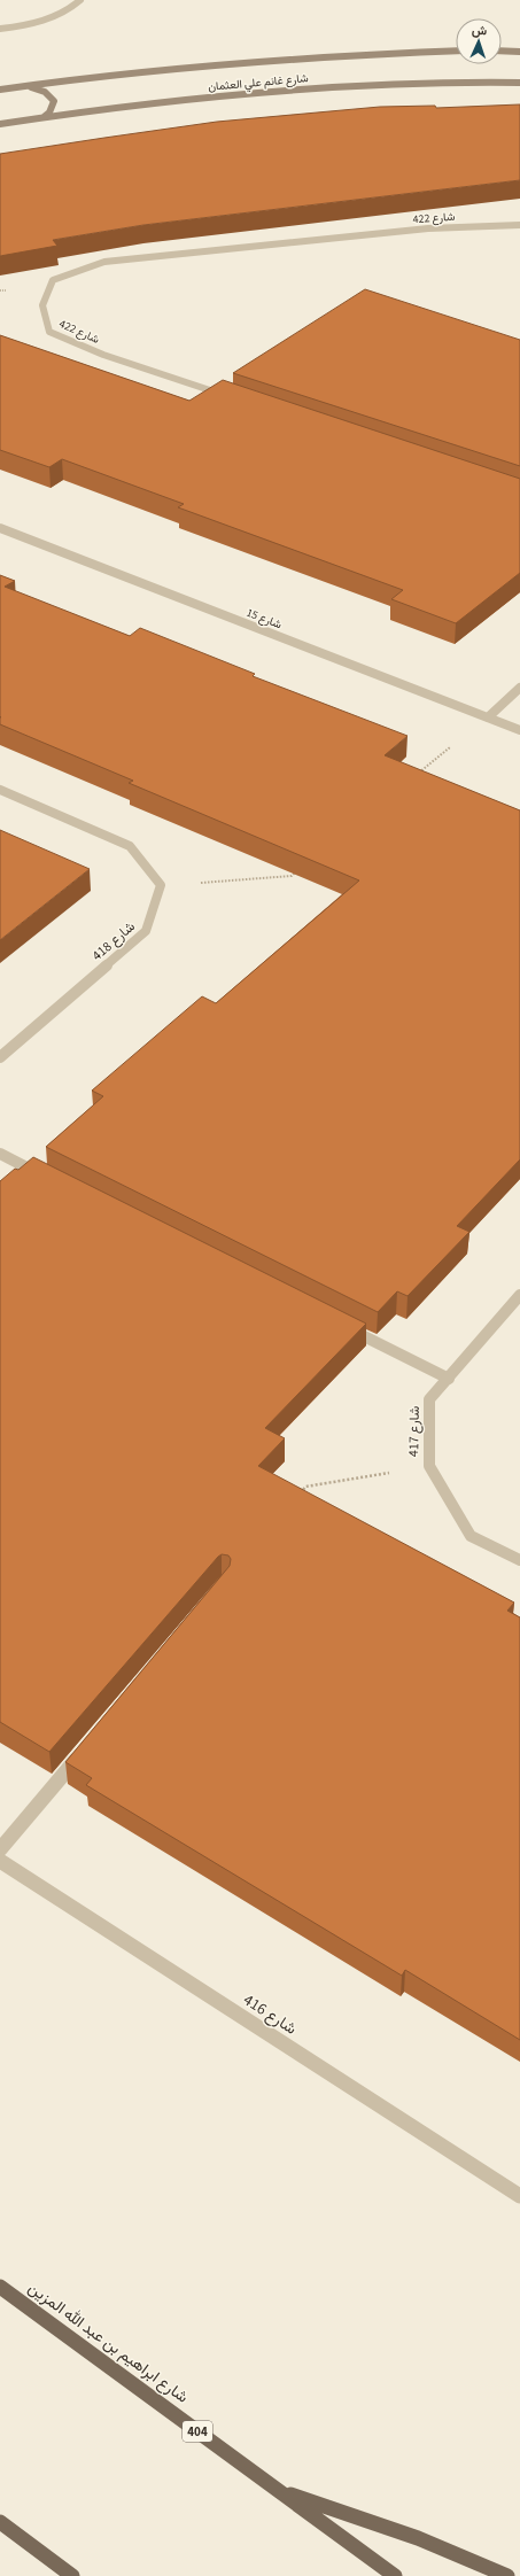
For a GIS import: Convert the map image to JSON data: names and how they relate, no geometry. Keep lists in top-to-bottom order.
{
  "streets": {
    "main road": ["شارع ابراهيم بن عبد الله المزين", "404"],
    "street": [
      "شارع غانم علي العثمان",
      "شارع 422",
      "شارع 15",
      "شارع 418",
      "شارع 417",
      "شارع 416"
    ]
  },
  "north": "top"
}
